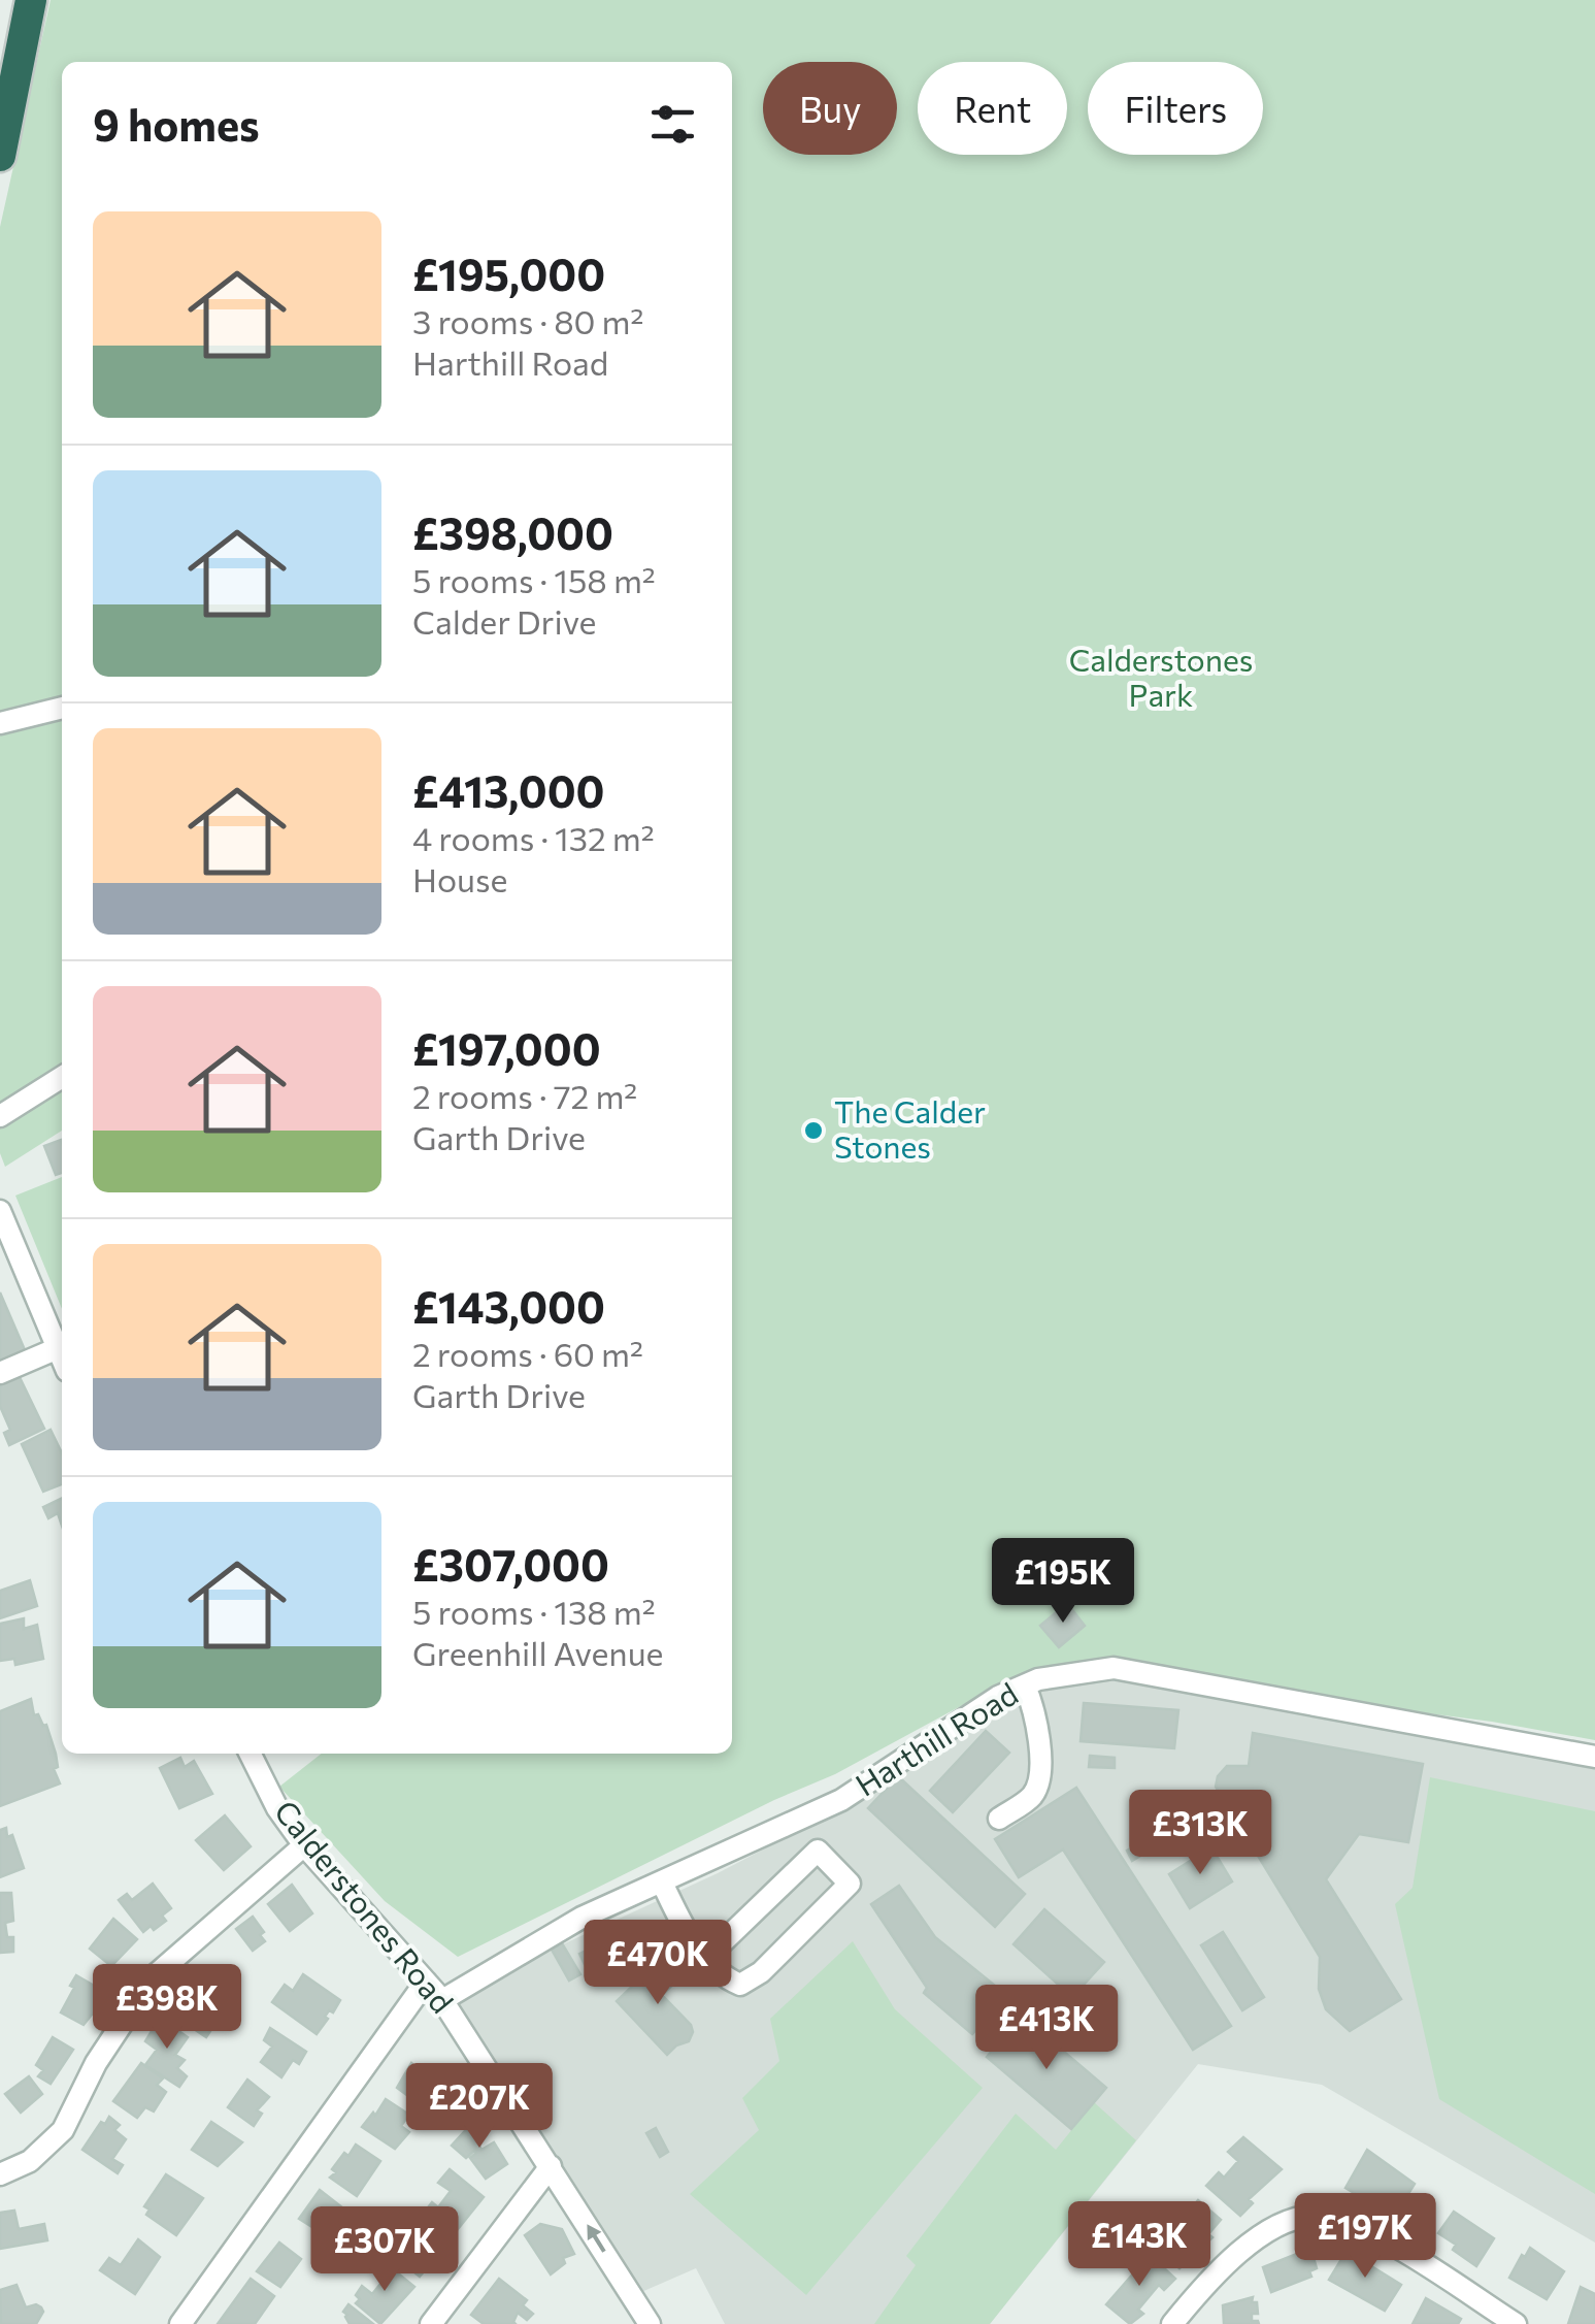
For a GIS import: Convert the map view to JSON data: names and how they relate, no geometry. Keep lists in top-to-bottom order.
{
  "streets": {
    "street": ["Harthill Road", "Calderstones Road"]
  },
  "crossings": [
    ["Harthill Road", "Calderstones Road"]
  ],
  "parks": ["Calderstones Park"],
  "places": ["The Calder Stones"],
  "page": {
    "chip": ["Buy", "Rent", "Filters"],
    "heading": "9 homes",
    "list": [
      {
        "name": "£195,000",
        "note": "3 rooms · 80 m² · Harthill Road"
      },
      {
        "name": "£398,000",
        "note": "5 rooms · 158 m² · Calder Drive"
      },
      {
        "name": "£413,000",
        "note": "4 rooms · 132 m² · House"
      },
      {
        "name": "£197,000",
        "note": "2 rooms · 72 m² · Garth Drive"
      },
      {
        "name": "£143,000",
        "note": "2 rooms · 60 m² · Garth Drive"
      },
      {
        "name": "£307,000",
        "note": "5 rooms · 138 m² · Greenhill Avenue"
      }
    ],
    "price": [
      "£195K",
      "£313K",
      "£470K",
      "£398K",
      "£413K",
      "£207K",
      "£197K",
      "£143K",
      "£307K"
    ]
  }
}
